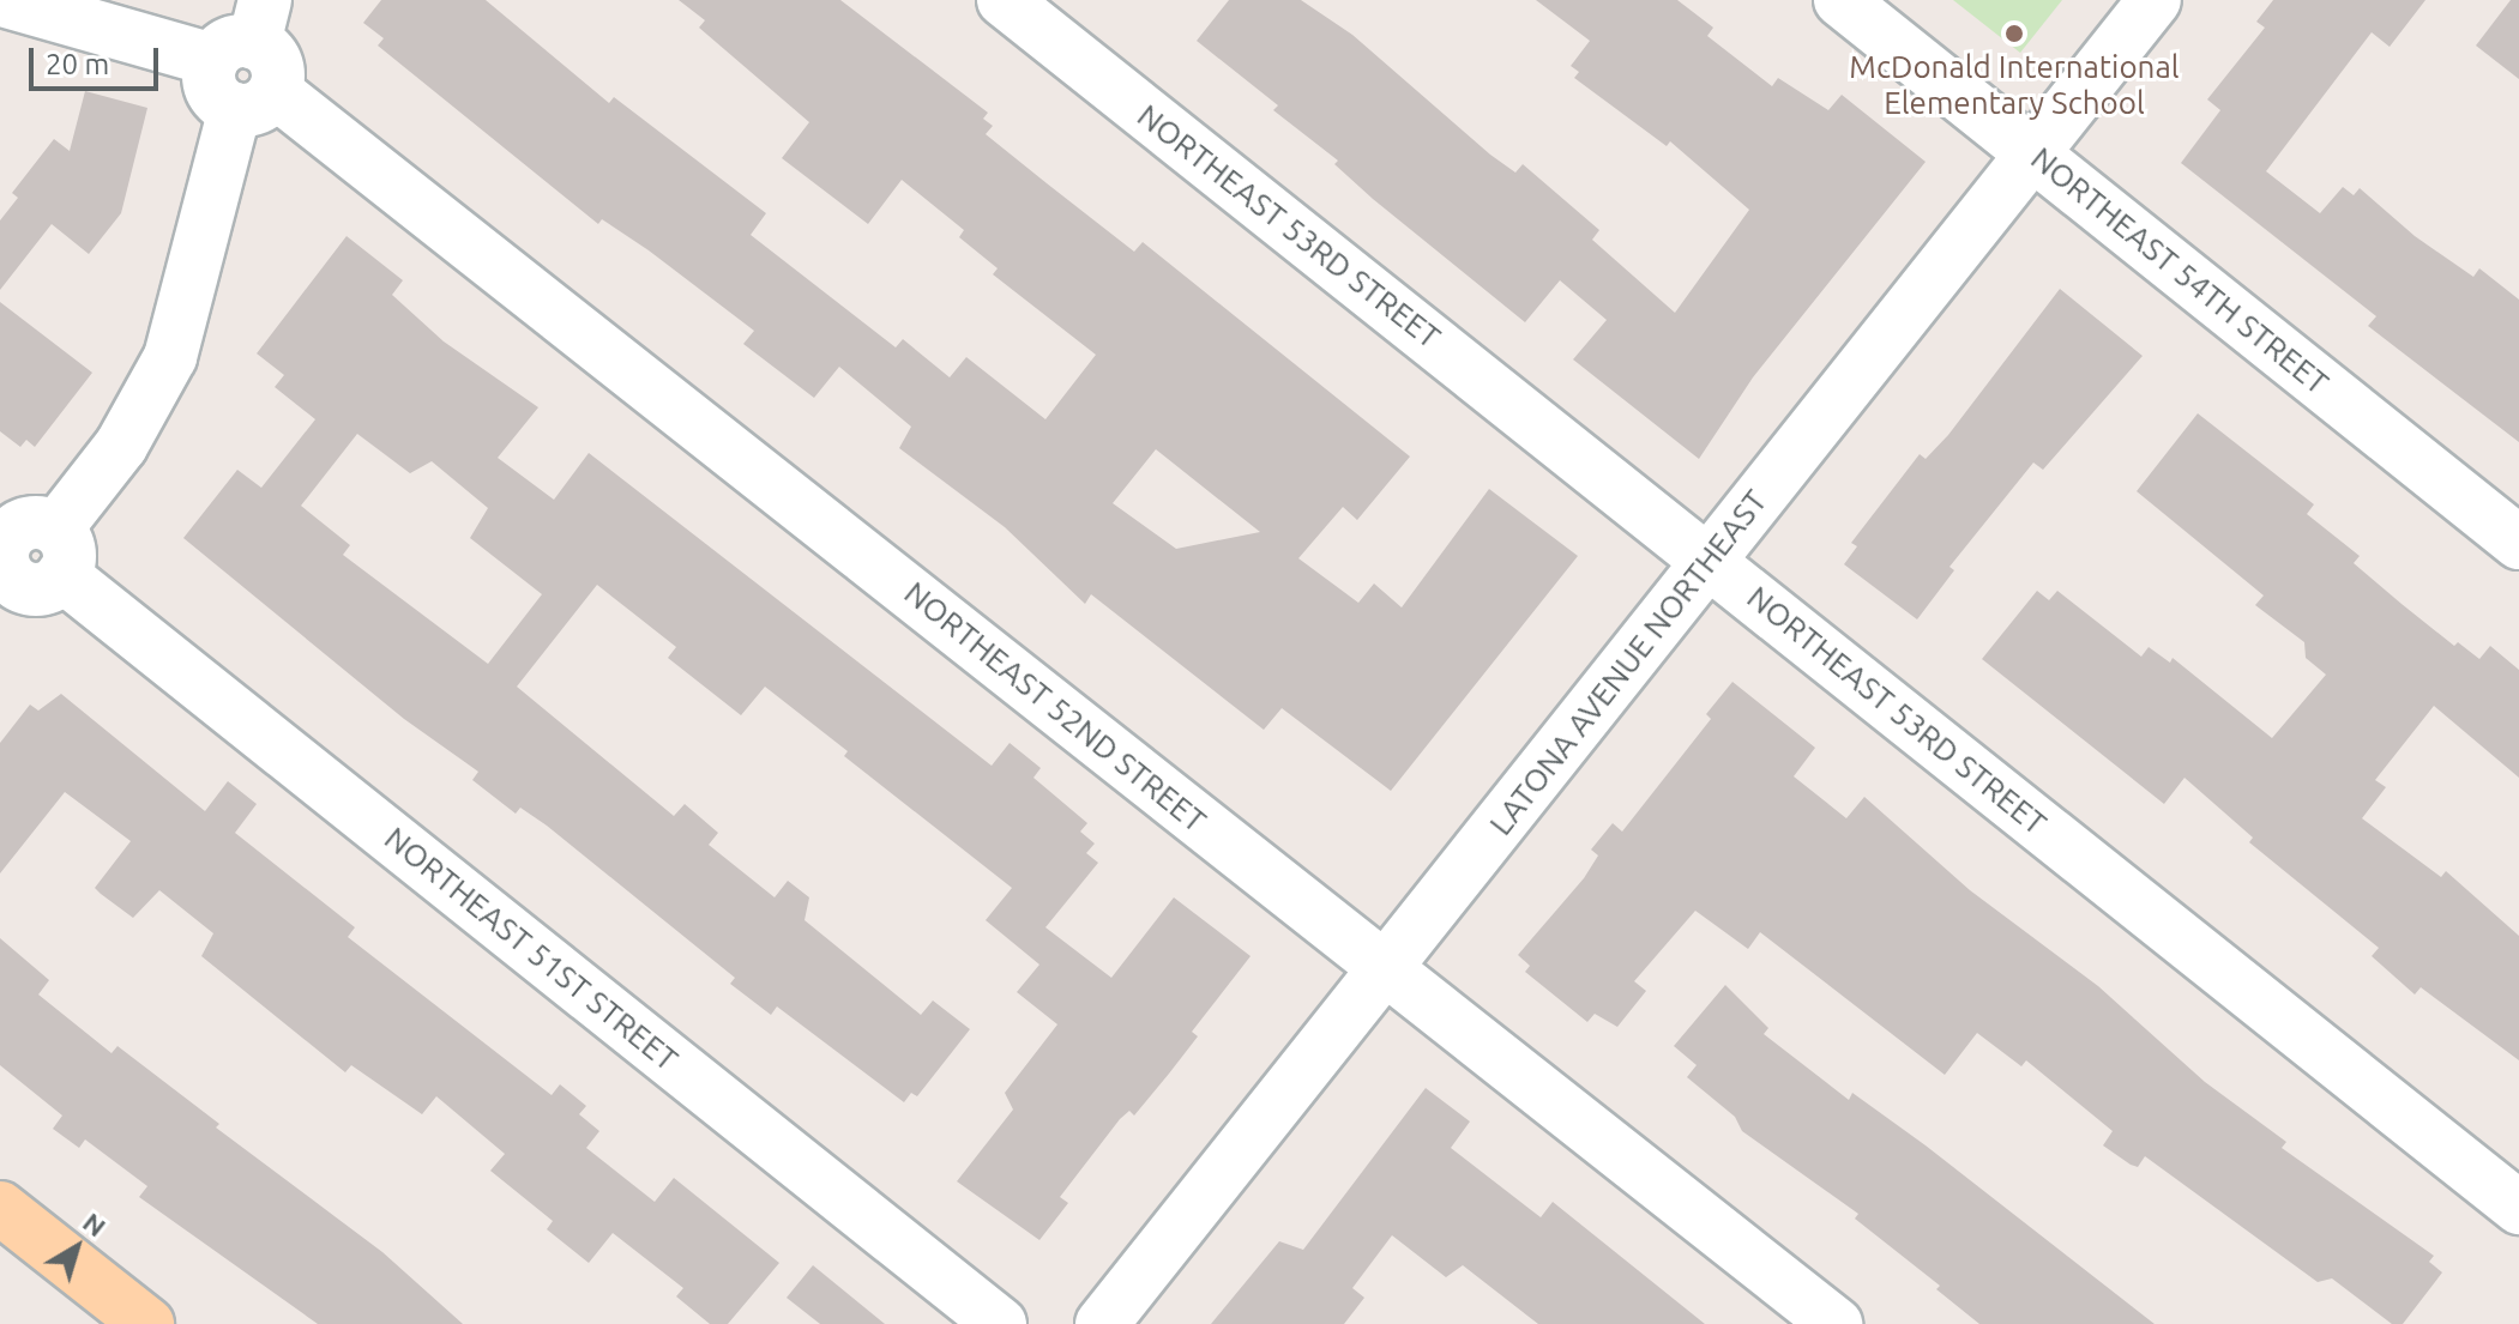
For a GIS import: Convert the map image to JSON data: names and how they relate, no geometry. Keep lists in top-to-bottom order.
{
  "streets": {
    "street": [
      "NORTHEAST 53RD STREET",
      "NORTHEAST 54TH STREET",
      "LATONA AVENUE NORTHEAST",
      "NORTHEAST 52ND STREET",
      "NORTHEAST 51ST STREET"
    ]
  },
  "crossings": [
    ["NORTHEAST 53RD STREET", "LATONA AVENUE NORTHEAST"],
    ["NORTHEAST 54TH STREET", "LATONA AVENUE NORTHEAST"],
    ["LATONA AVENUE NORTHEAST", "NORTHEAST 52ND STREET"]
  ],
  "places": ["McDonald International Elementary School"],
  "scale_bar": "20 m",
  "north": "top right"
}
